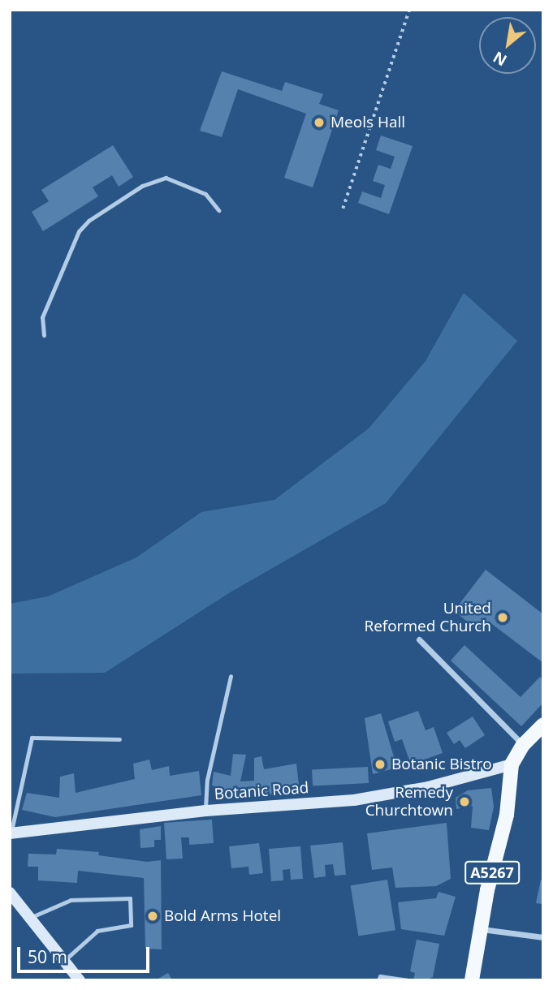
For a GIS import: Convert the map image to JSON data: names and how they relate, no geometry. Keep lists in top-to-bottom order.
{
  "streets": {
    "main road": ["Botanic Road", "A5267"]
  },
  "crossings": [
    ["Botanic Road", "A5267"]
  ],
  "places": [
    "Meols Hall",
    "United Reformed Church",
    "Botanic Bistro",
    "Remedy Churchtown",
    "Bold Arms Hotel"
  ],
  "scale_bar": "50 m",
  "north": "bottom left"
}
